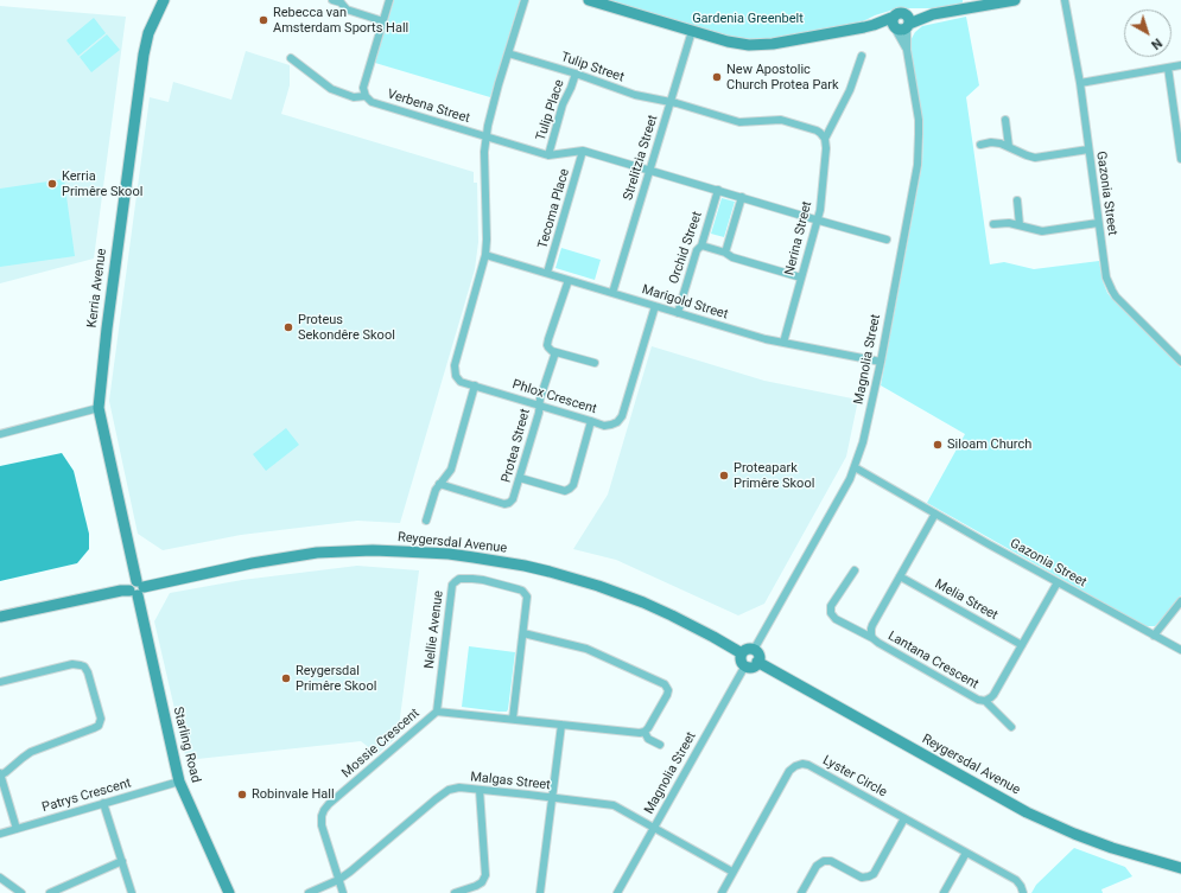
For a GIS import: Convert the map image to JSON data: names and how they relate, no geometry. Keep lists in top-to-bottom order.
{
  "streets": {
    "street": [
      "Tulip Street",
      "Verbena Street",
      "Tulip Place",
      "Strelitzia Street",
      "Gazonia Street",
      "Tecoma Place",
      "Nerina Street",
      "Orchid Street",
      "Kerria Avenue",
      "Marigold Street",
      "Magnolia Street",
      "Phlox Crescent",
      "Protea Street",
      "Reygersdal Avenue",
      "Melia Street",
      "Nellie Avenue",
      "Lantana Crescent",
      "Mossie Crescent",
      "Starling Road",
      "Lyster Circle",
      "Malgas Street",
      "Patrys Crescent"
    ]
  },
  "crossings": [
    ["Tulip Street", "Tulip Place"],
    ["Tulip Street", "Strelitzia Street"],
    ["Strelitzia Street", "Marigold Street"],
    ["Gazonia Street", "Magnolia Street"],
    ["Gazonia Street", "Lantana Crescent"],
    ["Tecoma Place", "Marigold Street"],
    ["Nerina Street", "Marigold Street"],
    ["Orchid Street", "Marigold Street"],
    ["Kerria Avenue", "Reygersdal Avenue"],
    ["Kerria Avenue", "Starling Road"],
    ["Marigold Street", "Magnolia Street"],
    ["Marigold Street", "Phlox Crescent"],
    ["Magnolia Street", "Reygersdal Avenue"],
    ["Magnolia Street", "Malgas Street"],
    ["Phlox Crescent", "Protea Street"],
    ["Reygersdal Avenue", "Starling Road"],
    ["Melia Street", "Lantana Crescent"],
    ["Nellie Avenue", "Mossie Crescent"],
    ["Mossie Crescent", "Malgas Street"],
    ["Starling Road", "Patrys Crescent"],
    ["Lyster Circle", "Malgas Street"]
  ],
  "parks": ["Gardenia Greenbelt"],
  "places": [
    "Rebecca van Amsterdam Sports Hall",
    "New Apostolic Church Protea Park",
    "Kerria Primêre Skool",
    "Proteus Sekondêre Skool",
    "Siloam Church",
    "Proteapark Primêre Skool",
    "Reygersdal Primêre Skool",
    "Robinvale Hall"
  ],
  "north": "bottom right"
}
